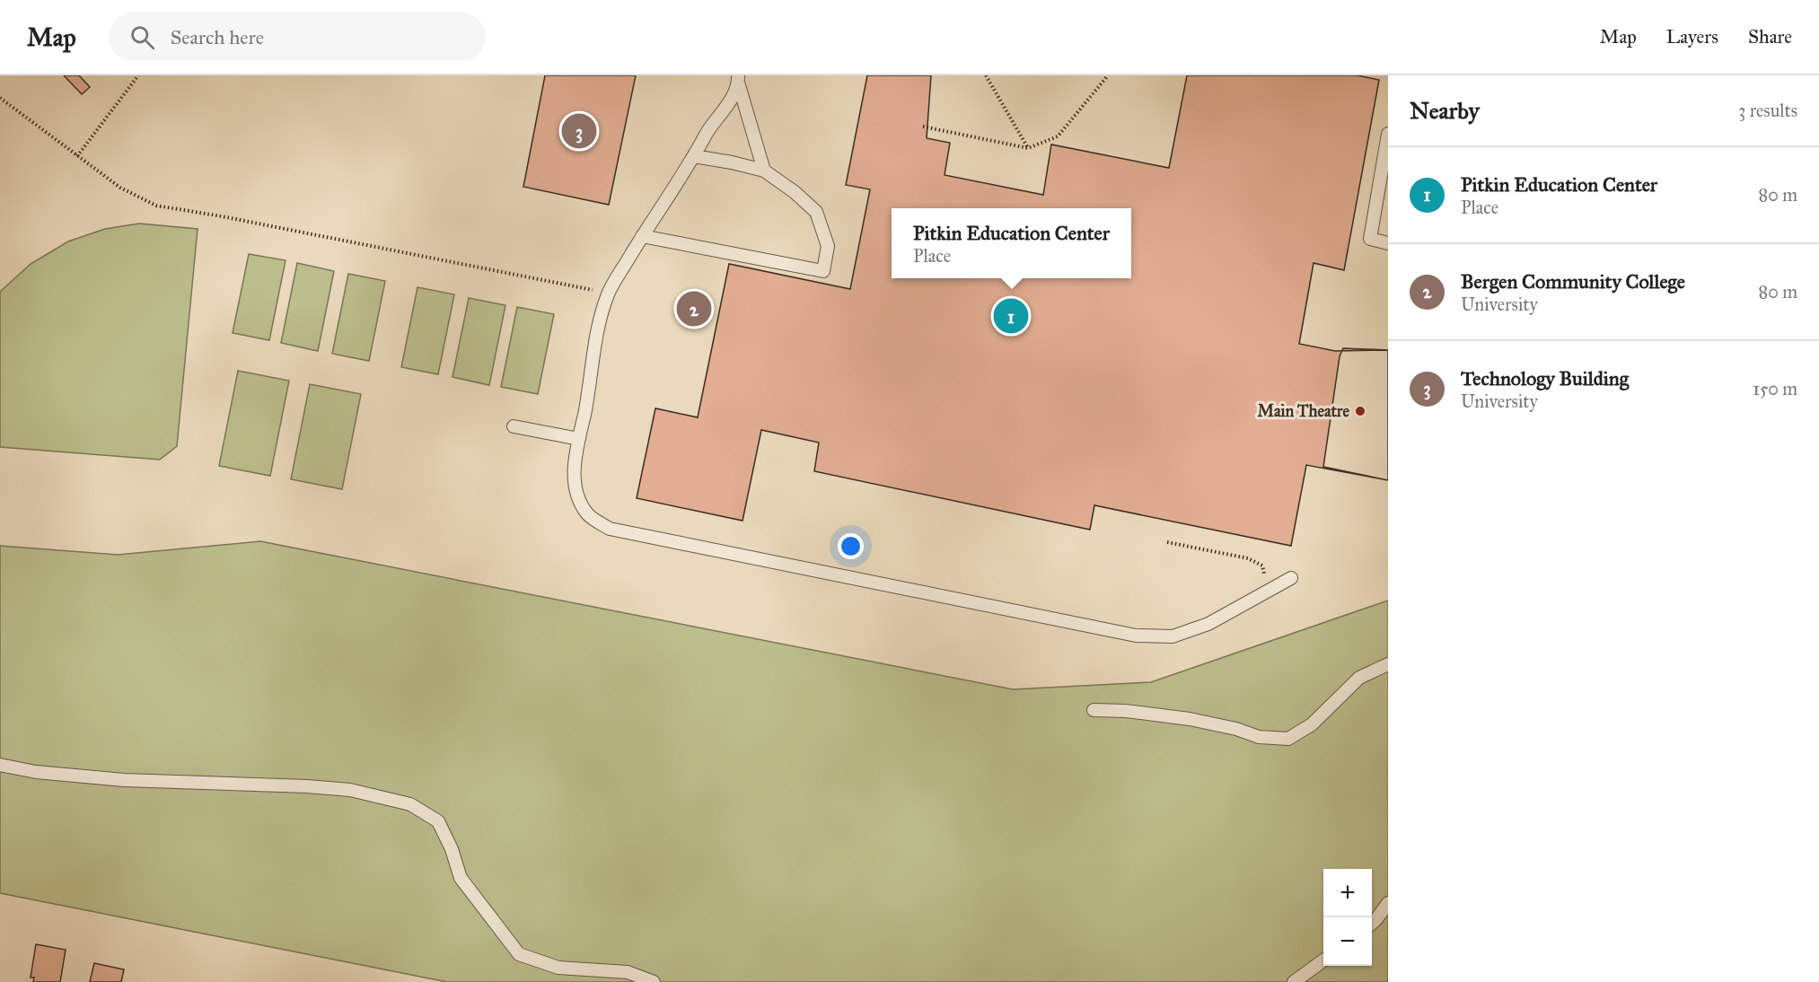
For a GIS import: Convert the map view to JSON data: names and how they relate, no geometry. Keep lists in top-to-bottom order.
{
  "places": ["Main Theatre"],
  "page": {
    "header": "Map",
    "search": "Search here",
    "nav": ["Map", "Layers", "Share"],
    "heading": ["Nearby", "3 results"],
    "pins": ["3", "2", "1"],
    "list": [
      {
        "mark": "1",
        "name": "Pitkin Education Center",
        "note": "Place",
        "value": "80 m"
      },
      {
        "mark": "2",
        "name": "Bergen Community College",
        "note": "University",
        "value": "80 m"
      },
      {
        "mark": "3",
        "name": "Technology Building",
        "note": "University",
        "value": "150 m"
      }
    ],
    "popup": ["Pitkin Education Center", "Place"],
    "map_buttons": ["+", "−"]
  }
}
